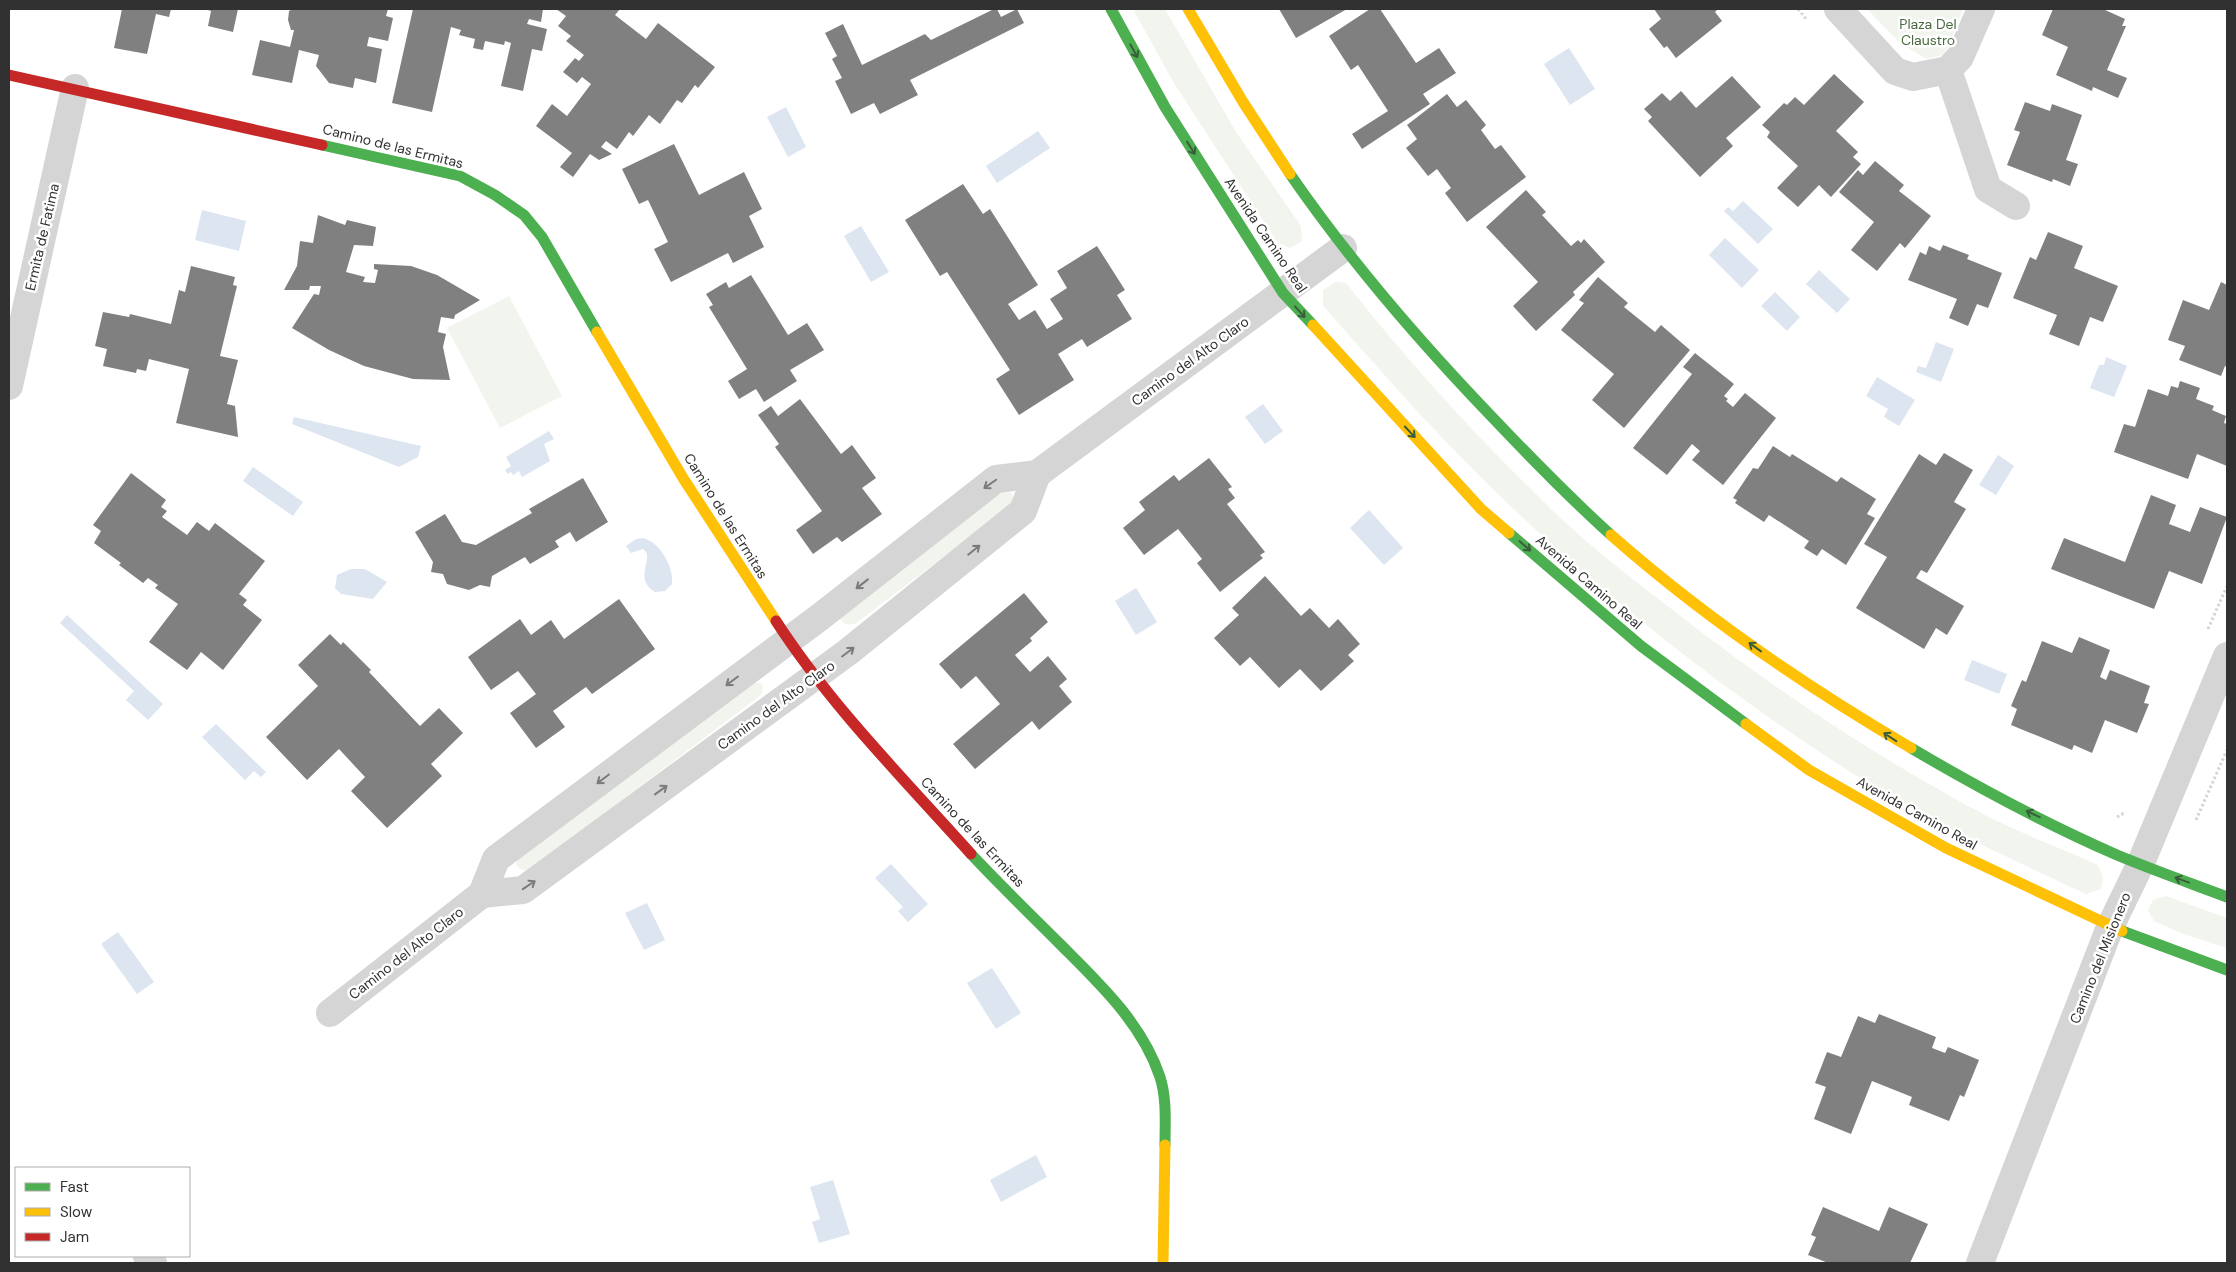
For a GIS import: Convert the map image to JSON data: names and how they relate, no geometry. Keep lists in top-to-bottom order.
{
  "streets": {
    "main road": ["Camino de las Ermitas", "Avenida Camino Real"],
    "street": ["Ermita de Fatima", "Camino del Alto Claro", "Camino del Misionero"]
  },
  "crossings": [
    ["Camino de las Ermitas", "Ermita de Fatima"],
    ["Camino de las Ermitas", "Camino del Alto Claro"],
    ["Avenida Camino Real", "Camino del Alto Claro"],
    ["Avenida Camino Real", "Camino del Misionero"]
  ],
  "parks": ["Plaza Del Claustro"],
  "legend": ["Fast", "Slow", "Jam"]
}
